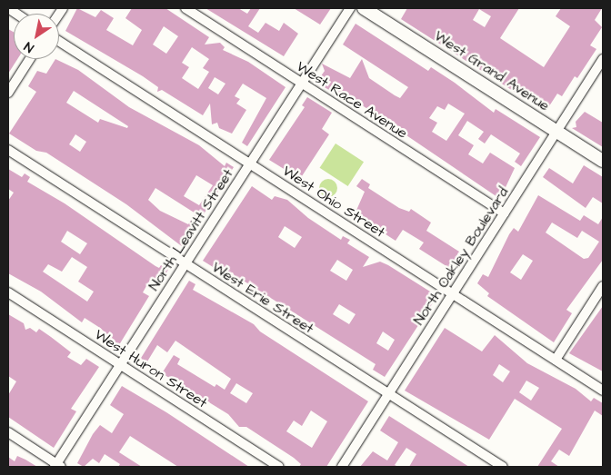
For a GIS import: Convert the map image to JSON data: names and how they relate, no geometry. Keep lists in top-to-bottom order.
{
  "streets": {
    "main road": ["West Grand Avenue"],
    "street": [
      "West Race Avenue",
      "West Ohio Street",
      "North Leavitt Street",
      "North Oakley Boulevard",
      "West Erie Street",
      "West Huron Street"
    ]
  },
  "crossings": [
    ["West Grand Avenue", "North Oakley Boulevard"],
    ["West Race Avenue", "North Leavitt Street"],
    ["West Race Avenue", "North Oakley Boulevard"],
    ["West Ohio Street", "North Leavitt Street"],
    ["West Ohio Street", "North Oakley Boulevard"],
    ["North Leavitt Street", "West Erie Street"],
    ["North Leavitt Street", "West Huron Street"],
    ["North Oakley Boulevard", "West Erie Street"]
  ],
  "north": "bottom left"
}
